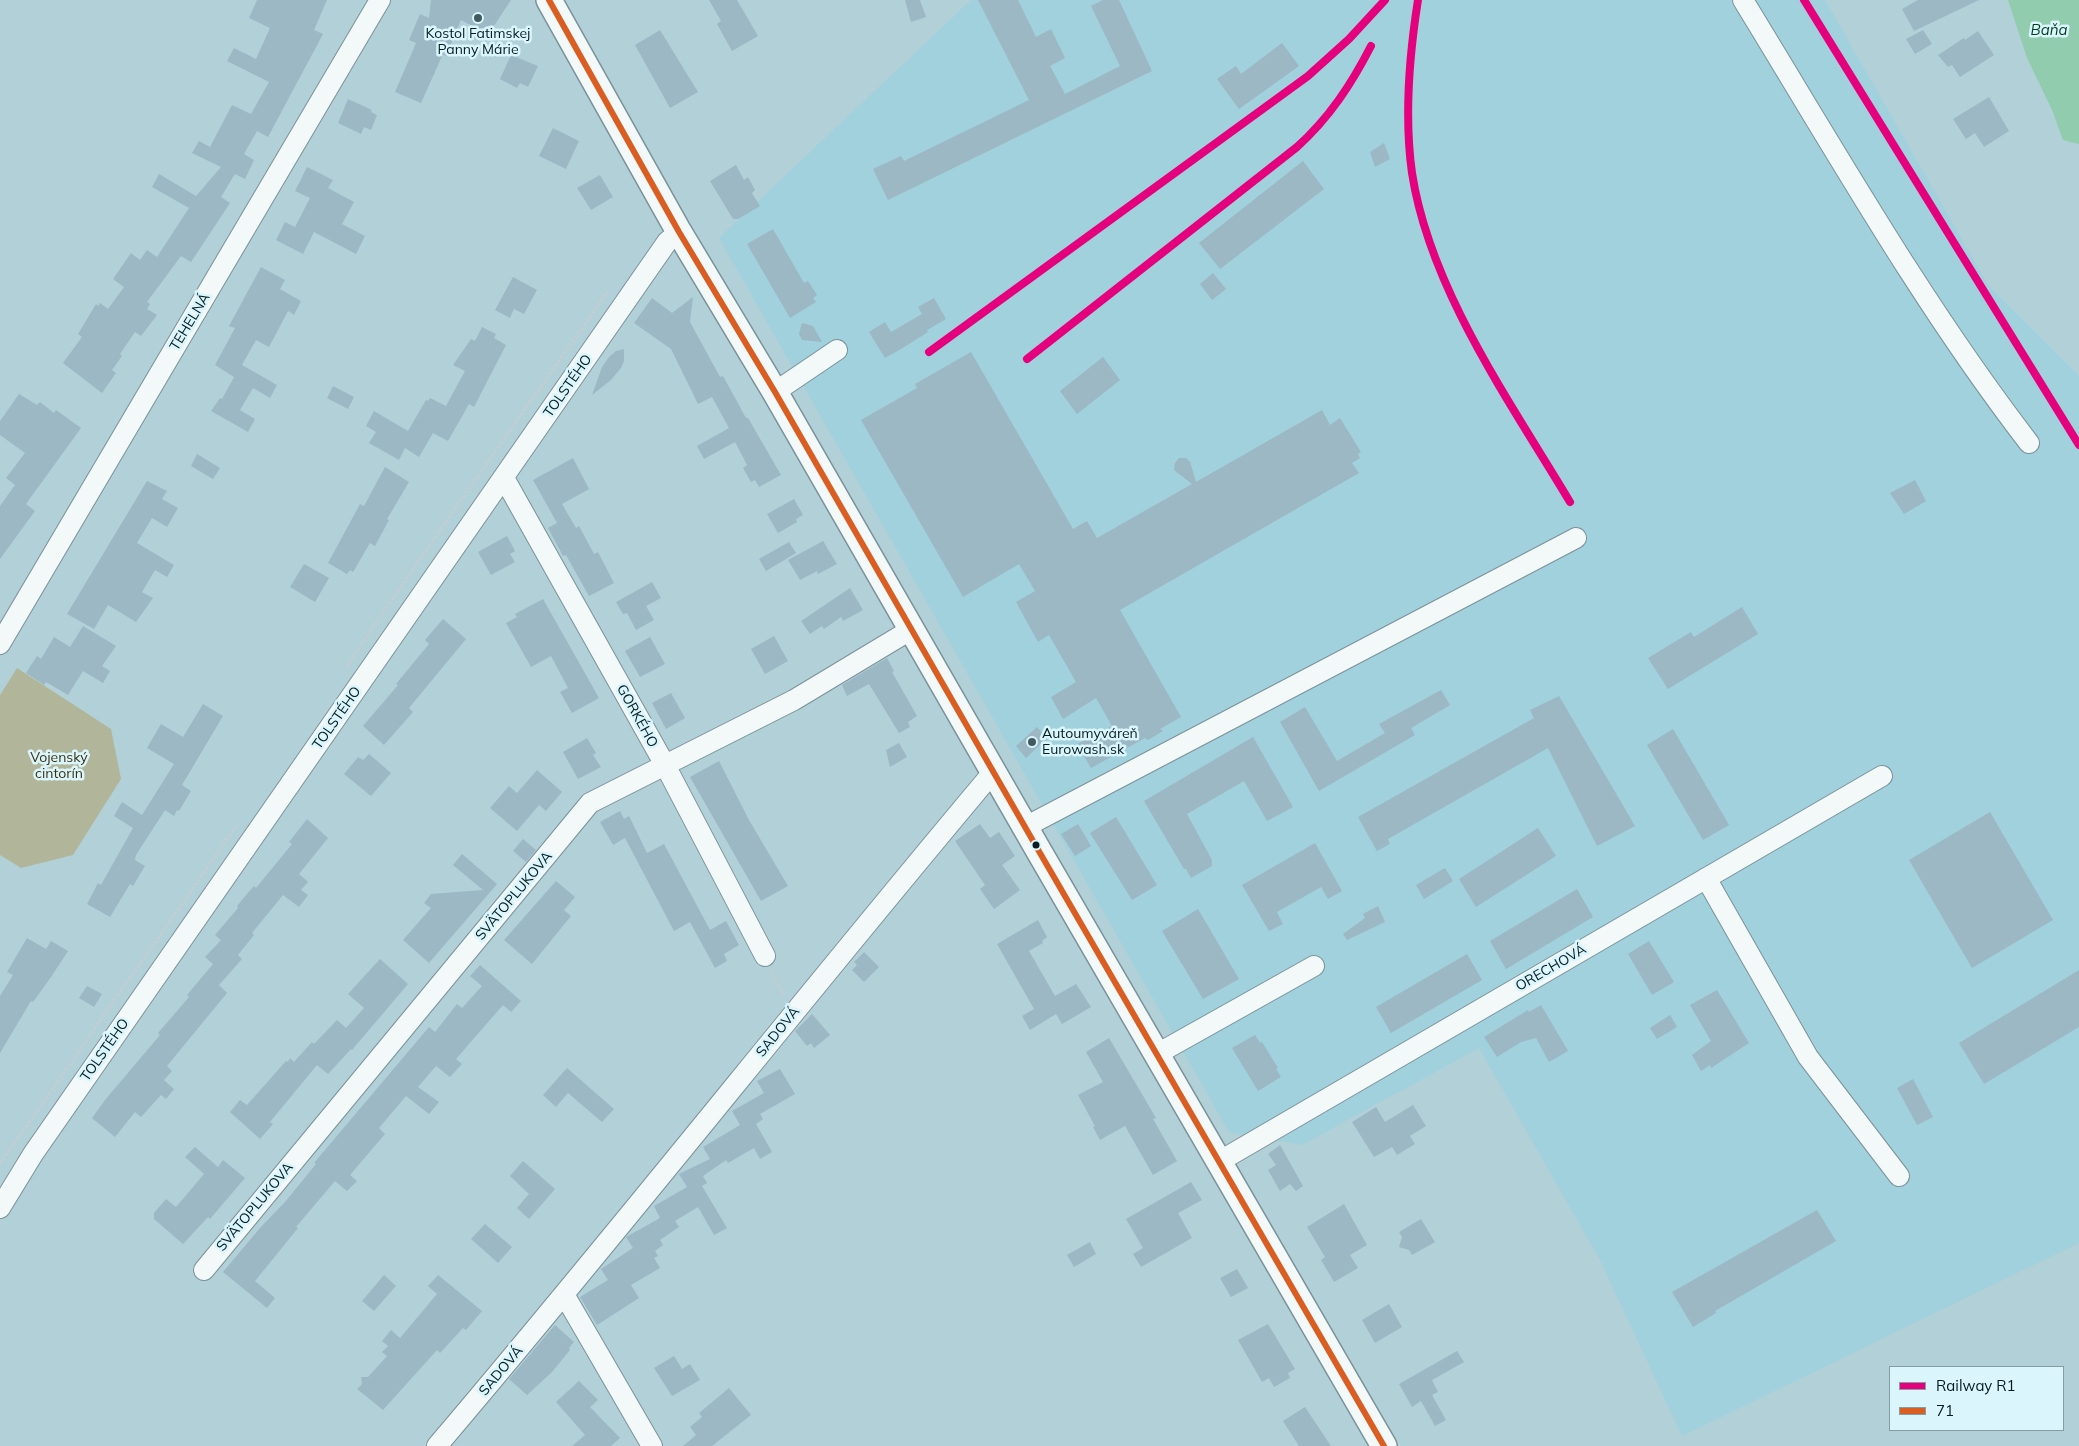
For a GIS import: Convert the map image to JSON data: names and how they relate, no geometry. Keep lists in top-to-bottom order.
{
  "streets": {
    "street": [
      "TEHELNÁ",
      "TOLSTÉHO",
      "GORKÉHO",
      "SVÄTOPLUKOVA",
      "ORECHOVÁ",
      "SADOVÁ"
    ]
  },
  "crossings": [
    ["TOLSTÉHO", "GORKÉHO"],
    ["GORKÉHO", "SVÄTOPLUKOVA"]
  ],
  "water": ["Baňa"],
  "parks": ["Vojenský cintorín"],
  "places": ["Kostol Fatimskej Panny Márie", "Autoumyváreň Eurowash.sk"],
  "lines": ["rail line R1", "transit line 71"],
  "legend": ["Railway R1", "71"]
}
